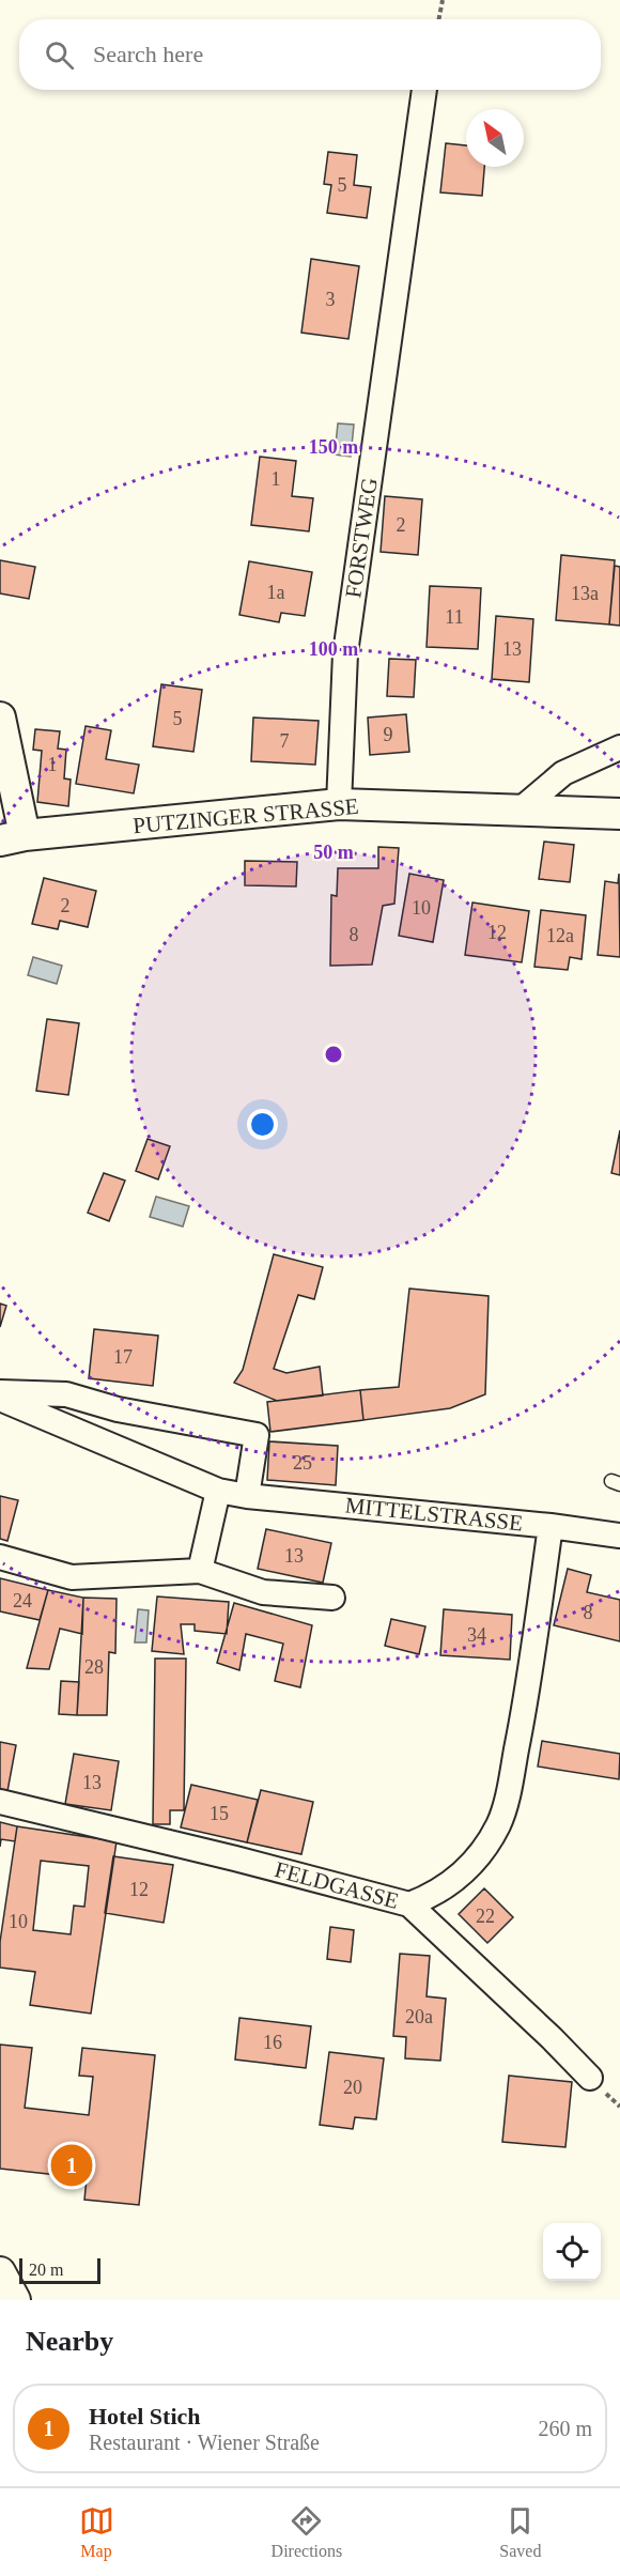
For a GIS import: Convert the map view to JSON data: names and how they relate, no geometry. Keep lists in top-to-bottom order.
{
  "streets": {
    "street": [
      "FORSTWEG",
      "PUTZINGER STRASSE",
      "MITTELSTRASSE",
      "FELDGASSE"
    ]
  },
  "crossings": [
    ["FORSTWEG", "PUTZINGER STRASSE"],
    ["MITTELSTRASSE", "FELDGASSE"]
  ],
  "house_numbers": [
    "5",
    "3",
    "1",
    "2",
    "1a",
    "13a",
    "11",
    "13",
    "5",
    "9",
    "7",
    "1",
    "2",
    "10",
    "12",
    "8",
    "12a",
    "17",
    "25",
    "13",
    "24",
    "8",
    "34",
    "28",
    "13",
    "15",
    "12",
    "22",
    "10",
    "20a",
    "16",
    "20"
  ],
  "scale_bar": "20 m",
  "north": "top left",
  "page": {
    "search": "Search here",
    "pins": "1",
    "scale": "20 m",
    "heading": "Nearby",
    "list": [
      {
        "mark": "1",
        "name": "Hotel Stich",
        "note": "Restaurant · Wiener Straße",
        "value": "260 m"
      }
    ],
    "nav": ["Map", "Directions", "Saved"]
  },
  "rings": ["150 m", "100 m", "50 m"]
}
